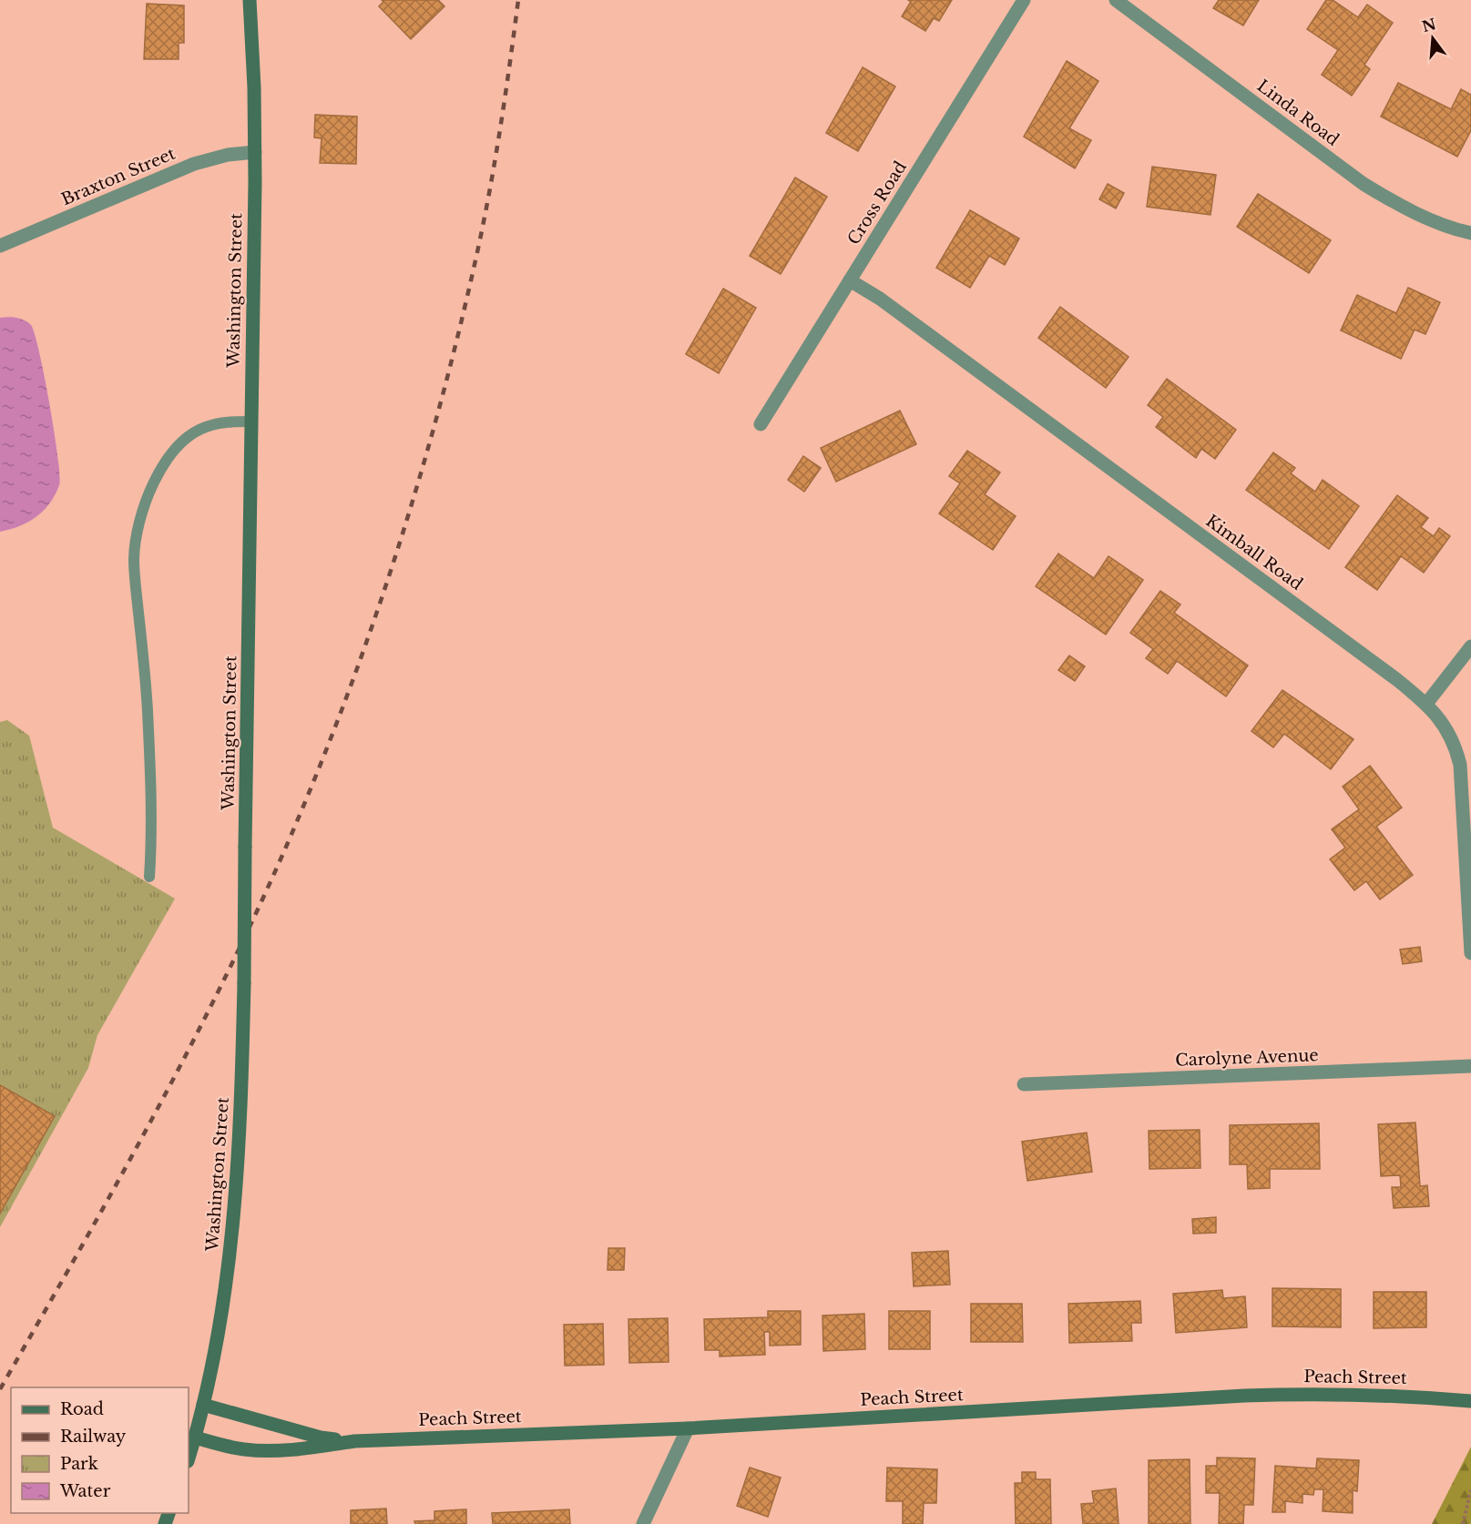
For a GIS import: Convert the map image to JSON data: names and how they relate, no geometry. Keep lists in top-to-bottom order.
{
  "streets": {
    "main road": ["Washington Street", "Peach Street"],
    "street": [
      "Linda Road",
      "Braxton Street",
      "Cross Road",
      "Kimball Road",
      "Carolyne Avenue"
    ]
  },
  "crossings": [
    ["Braxton Street", "Washington Street"],
    ["Cross Road", "Kimball Road"],
    ["Washington Street", "Peach Street"]
  ],
  "legend": [
    "Road",
    "Railway",
    "Park",
    "Water"
  ],
  "north": "top"
}
